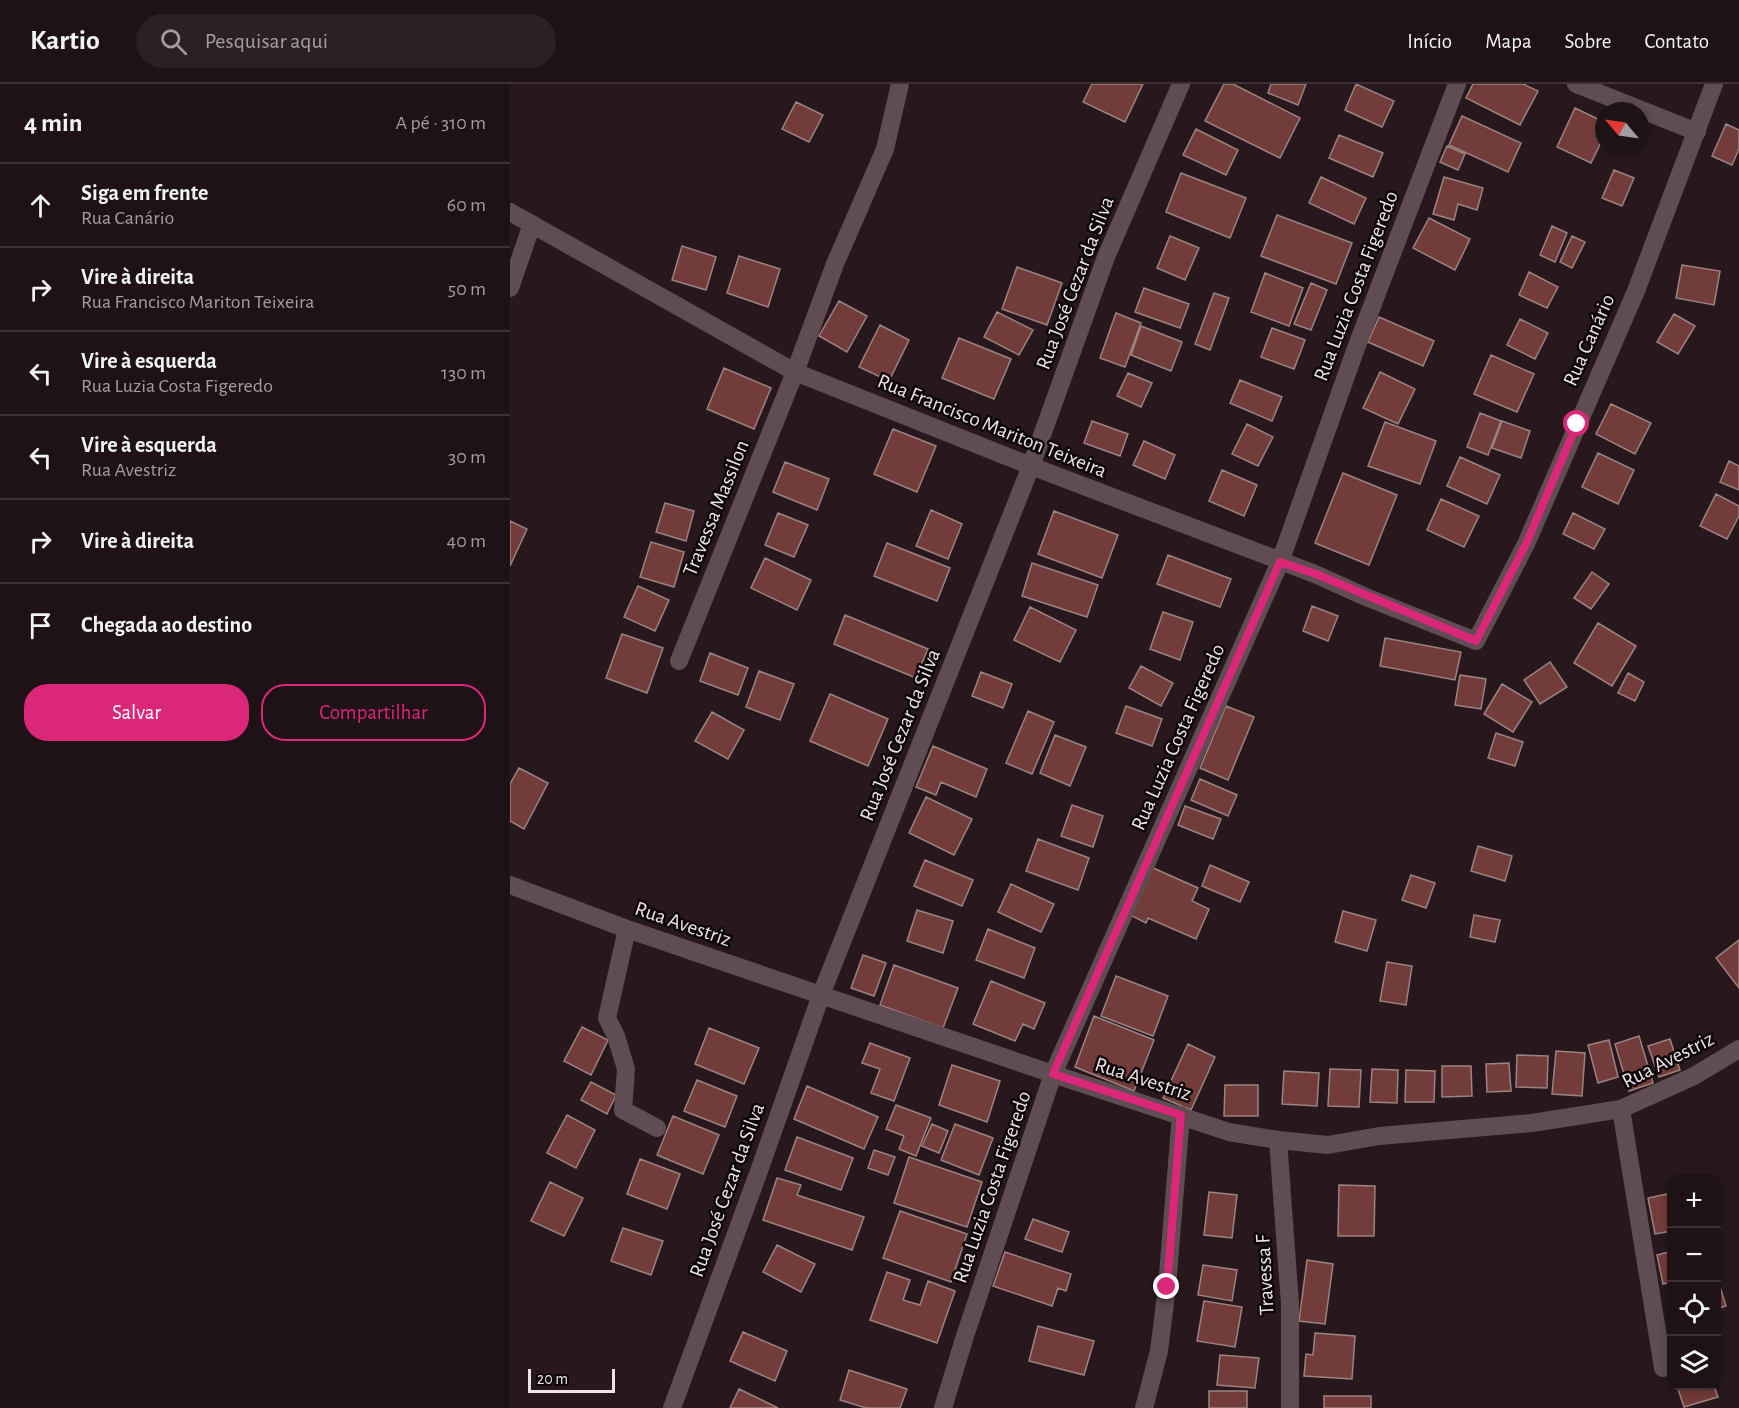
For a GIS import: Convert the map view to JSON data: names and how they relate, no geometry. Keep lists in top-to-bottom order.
{
  "streets": {
    "street": [
      "Rua José Cezar da Silva",
      "Rua Luzia Costa Figeredo",
      "Rua Canário",
      "Rua Francisco Mariton Teixeira",
      "Travessa Massilon",
      "Rua Avestriz",
      "Travessa F"
    ]
  },
  "crossings": [
    ["Rua José Cezar da Silva", "Rua Francisco Mariton Teixeira"],
    ["Rua José Cezar da Silva", "Rua Avestriz"],
    ["Rua Luzia Costa Figeredo", "Rua Francisco Mariton Teixeira"],
    ["Rua Luzia Costa Figeredo", "Rua Avestriz"],
    ["Rua Canário", "Rua Francisco Mariton Teixeira"],
    ["Rua Francisco Mariton Teixeira", "Travessa Massilon"],
    ["Rua Avestriz", "Travessa F"]
  ],
  "scale_bar": "20 m",
  "north": "top left",
  "page": {
    "header": "Kartio",
    "search": "Pesquisar aqui",
    "nav": [
      "Início",
      "Mapa",
      "Sobre",
      "Contato"
    ],
    "heading": ["4 min", "A pé · 310 m"],
    "list": [
      ["Siga em frente", "Rua Canário", "60 m"],
      ["Vire à direita", "Rua Francisco Mariton Teixeira", "50 m"],
      ["Vire à esquerda", "Rua Luzia Costa Figeredo", "130 m"],
      ["Vire à esquerda", "Rua Avestriz", "30 m"],
      ["Vire à direita", "40 m"],
      "Chegada ao destino"
    ],
    "buttons": ["Salvar", "Compartilhar"],
    "map_buttons": ["+", "−"],
    "scale": "20 m"
  }
}
